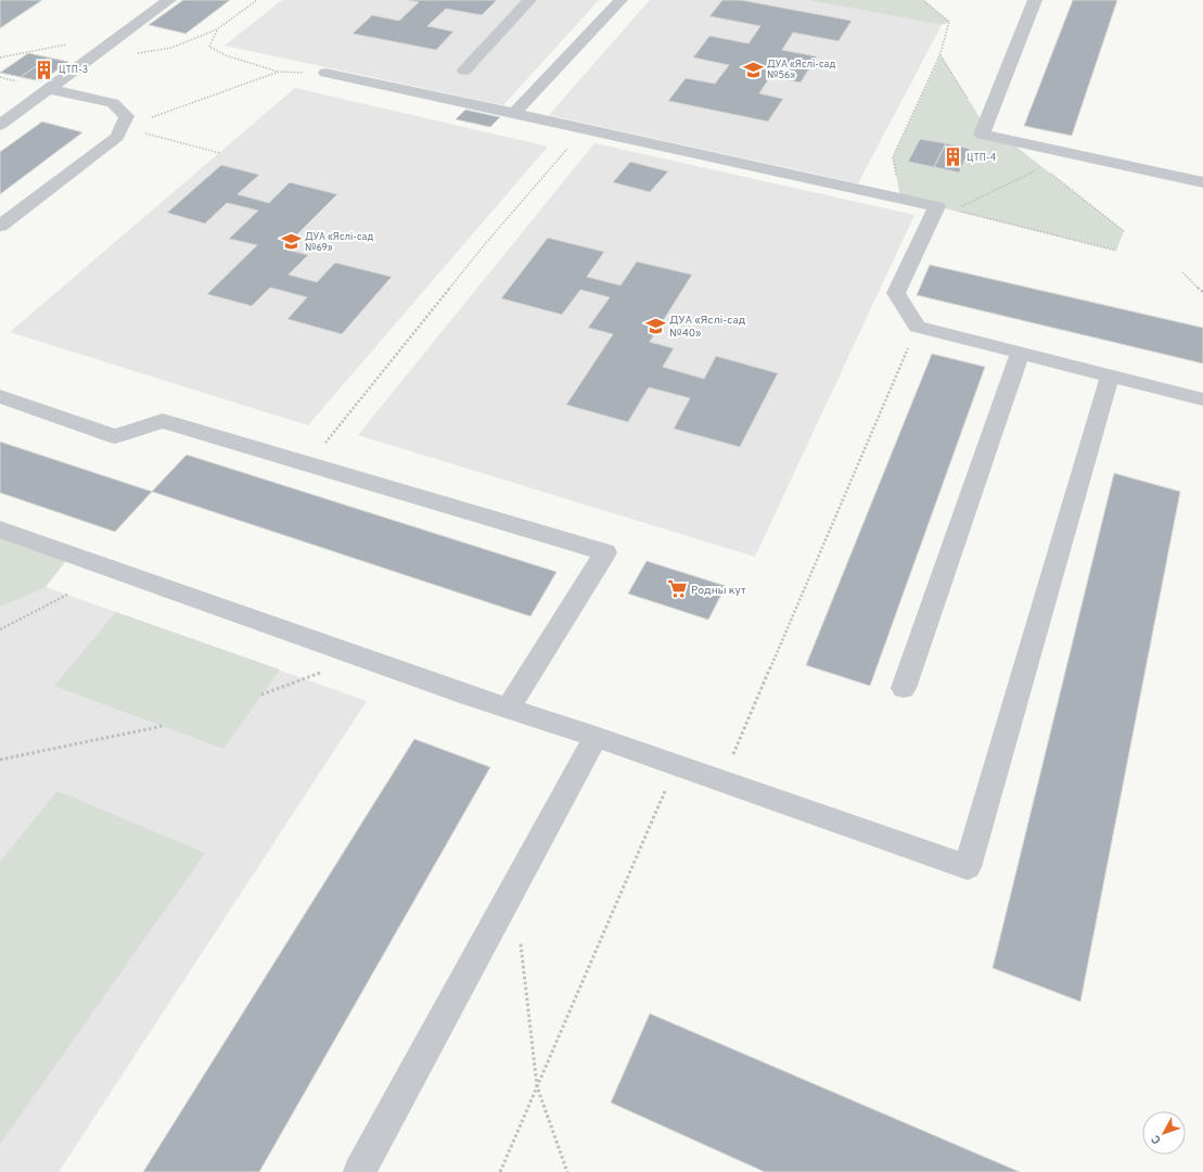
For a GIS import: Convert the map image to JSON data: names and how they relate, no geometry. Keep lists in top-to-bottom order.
{
  "places": {
    "building": ["ЦТП-3", "ЦТП-4"],
    "school or university": ["ДУА «Яслі-сад №56»", "ДУА «Яслі-сад №69»", "ДУА «Яслі-сад №40»"],
    "supermarket": ["Родны кут"]
  },
  "north": "bottom left"
}
